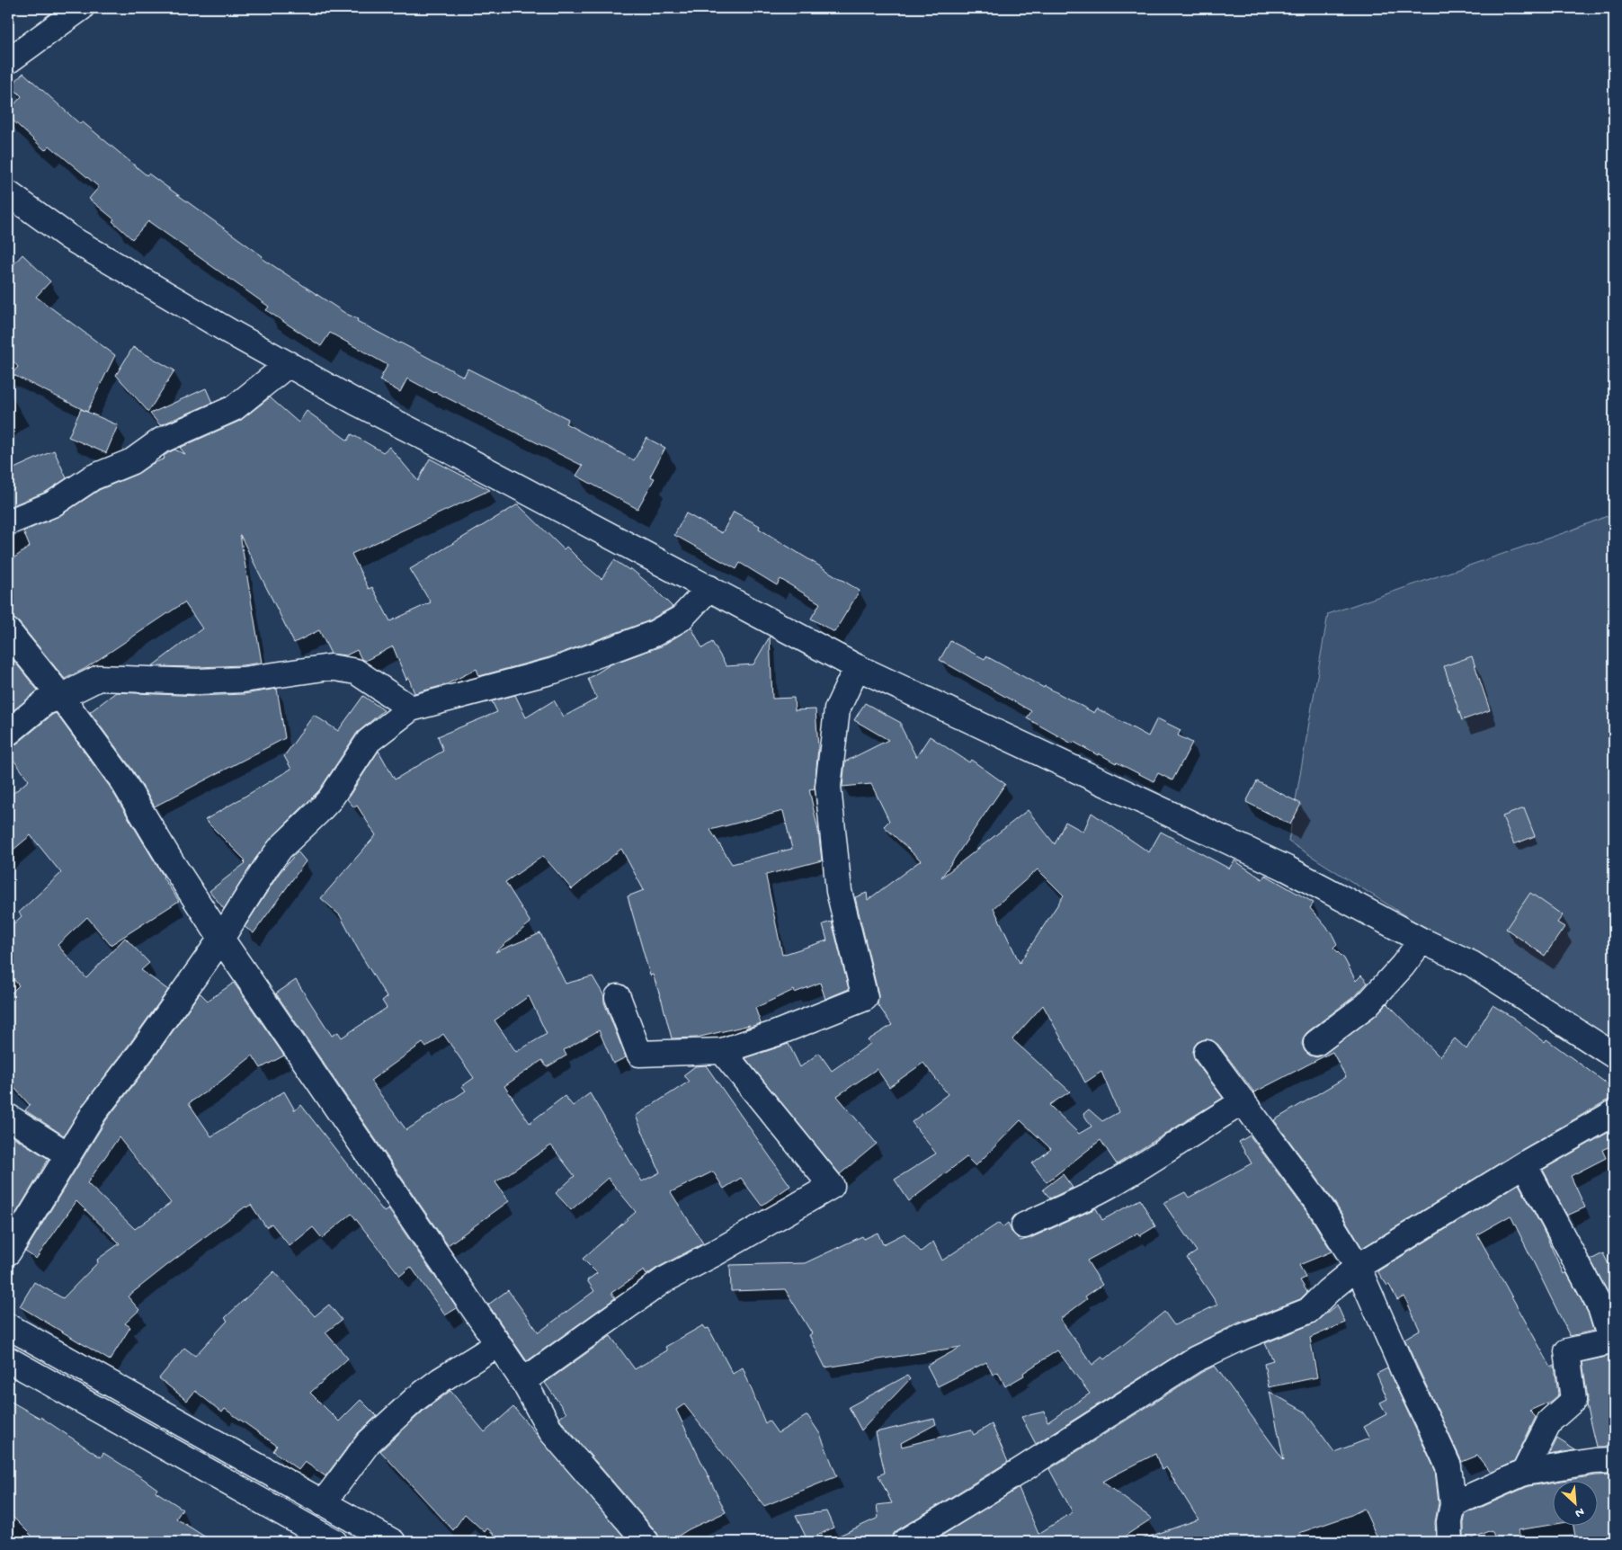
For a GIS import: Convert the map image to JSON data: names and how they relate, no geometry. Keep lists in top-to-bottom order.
{
  "north": "bottom right"
}
